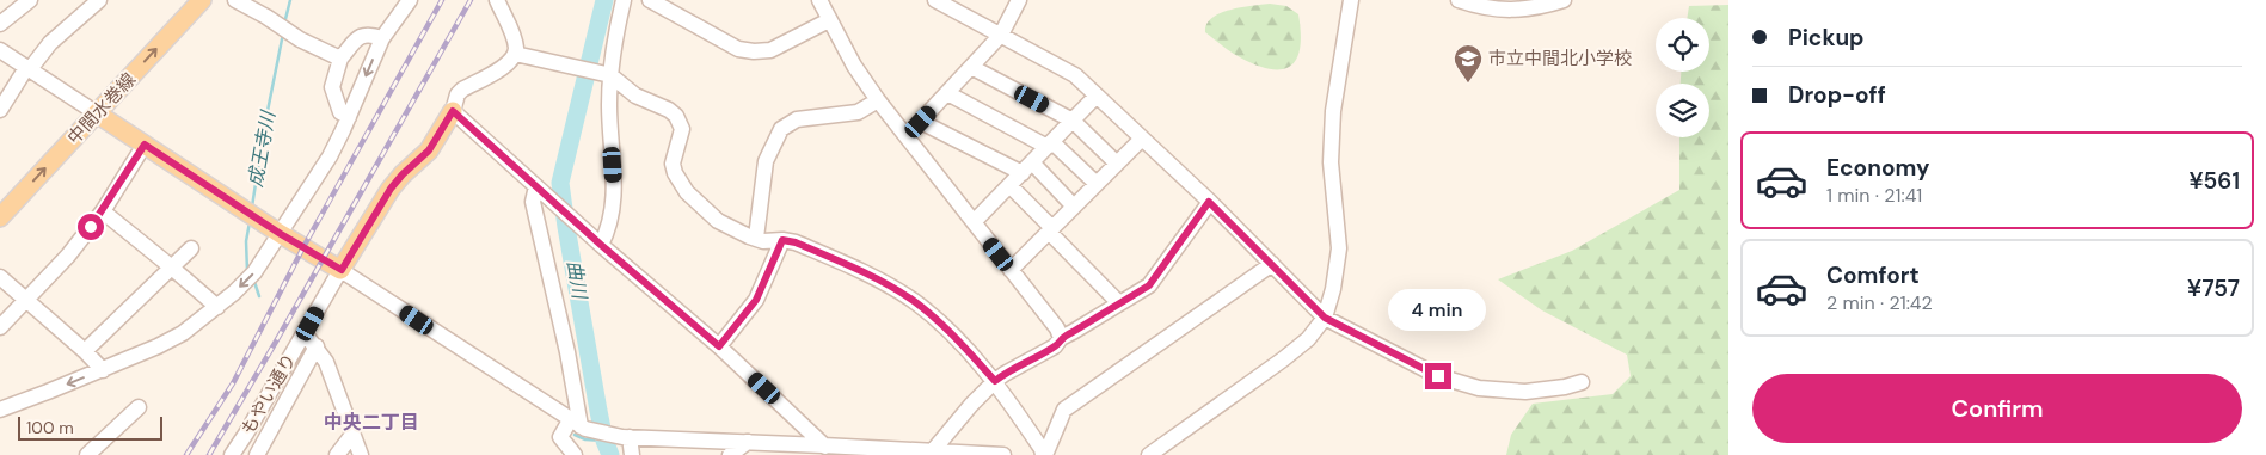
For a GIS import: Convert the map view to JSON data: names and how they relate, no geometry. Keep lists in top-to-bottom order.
{
  "streets": {
    "main road": ["中間水巻線"],
    "street": ["もやい通り"]
  },
  "one_way": ["中間水巻線"],
  "districts": ["中央二丁目"],
  "water": ["成王寺川", "曲川"],
  "places": {
    "school or university": ["市立中間北小学校"]
  },
  "scale_bar": "100 m",
  "page": {
    "banner": ["Pickup", "Drop-off"],
    "list": [
      {
        "name": "Economy",
        "note": "1 min · 21:41",
        "value": "¥561"
      },
      {
        "name": "Comfort",
        "note": "2 min · 21:42",
        "value": "¥757"
      }
    ],
    "bubble": "4 min",
    "buttons": "Confirm",
    "scale": "100 m"
  }
}
